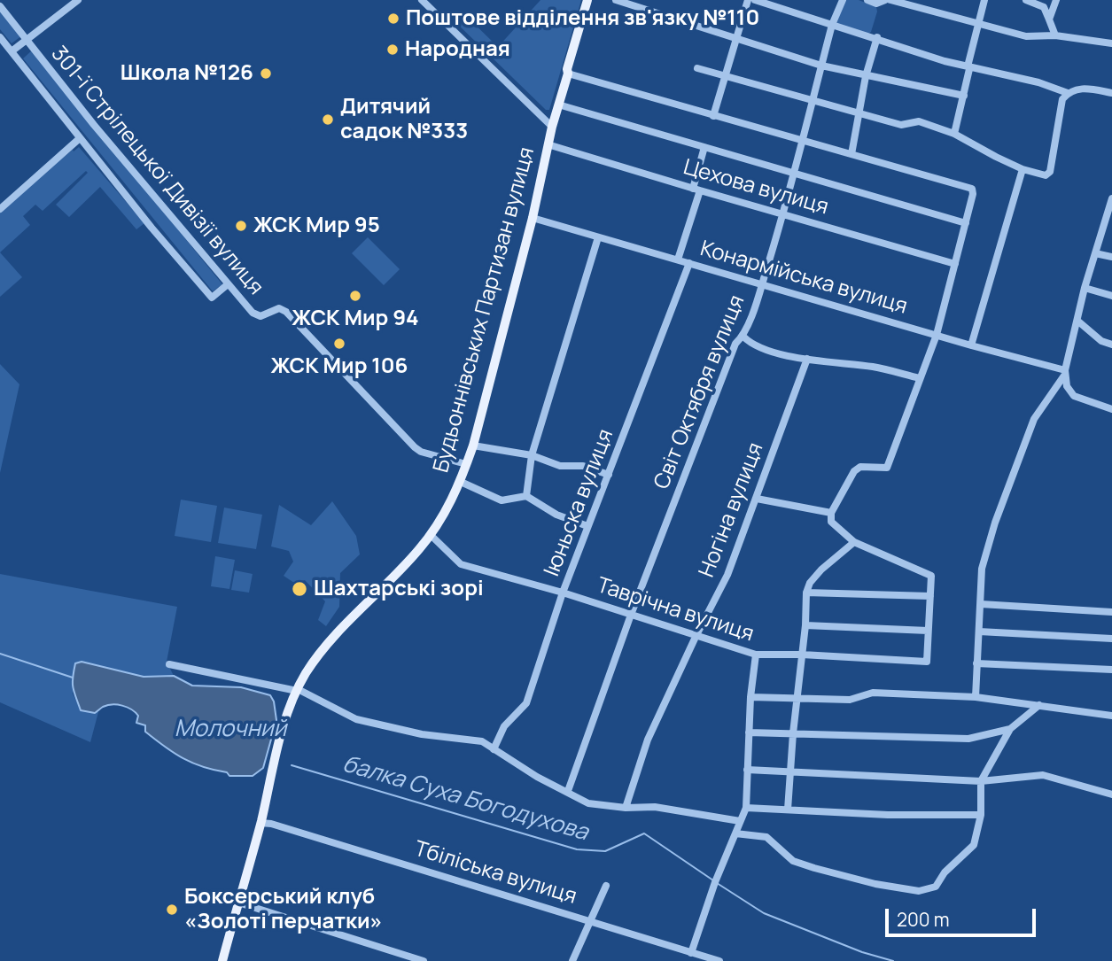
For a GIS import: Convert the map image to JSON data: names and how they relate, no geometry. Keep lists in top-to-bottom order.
{
  "streets": {
    "main road": ["Будьоннівських Партизан вулиця"],
    "street": [
      "301-ї Стрілецької Дивізії вулиця",
      "Цехова вулиця",
      "Конармійська вулиця",
      "Світ Октября вулиця",
      "Iюньска вулиця",
      "Ногіна вулиця",
      "Таврічна вулиця",
      "Тбіліська вулиця"
    ]
  },
  "crossings": [
    ["301-ї Стрілецької Дивізії вулиця", "Будьоннівських Партизан вулиця"],
    ["Цехова вулиця", "Будьоннівських Партизан вулиця"],
    ["Цехова вулиця", "Світ Октября вулиця"],
    ["Конармійська вулиця", "Будьоннівських Партизан вулиця"],
    ["Конармійська вулиця", "Світ Октября вулиця"],
    ["Конармійська вулиця", "Iюньска вулиця"],
    ["Будьоннівських Партизан вулиця", "Таврічна вулиця"],
    ["Будьоннівських Партизан вулиця", "Тбіліська вулиця"],
    ["Світ Октября вулиця", "Таврічна вулиця"],
    ["Iюньска вулиця", "Таврічна вулиця"],
    ["Ногіна вулиця", "Таврічна вулиця"]
  ],
  "water": ["Молочний", "балка Суха Богодухова"],
  "places": [
    "Поштове відділення зв'язку №110",
    "Народная",
    "Школа №126",
    "Дитячий садок №333",
    "ЖСК Мир 95",
    "ЖСК Мир 94",
    "ЖСК Мир 106",
    "Шахтарські зорі",
    "Боксерський клуб «Золоті перчатки»"
  ],
  "scale_bar": "200 m"
}
